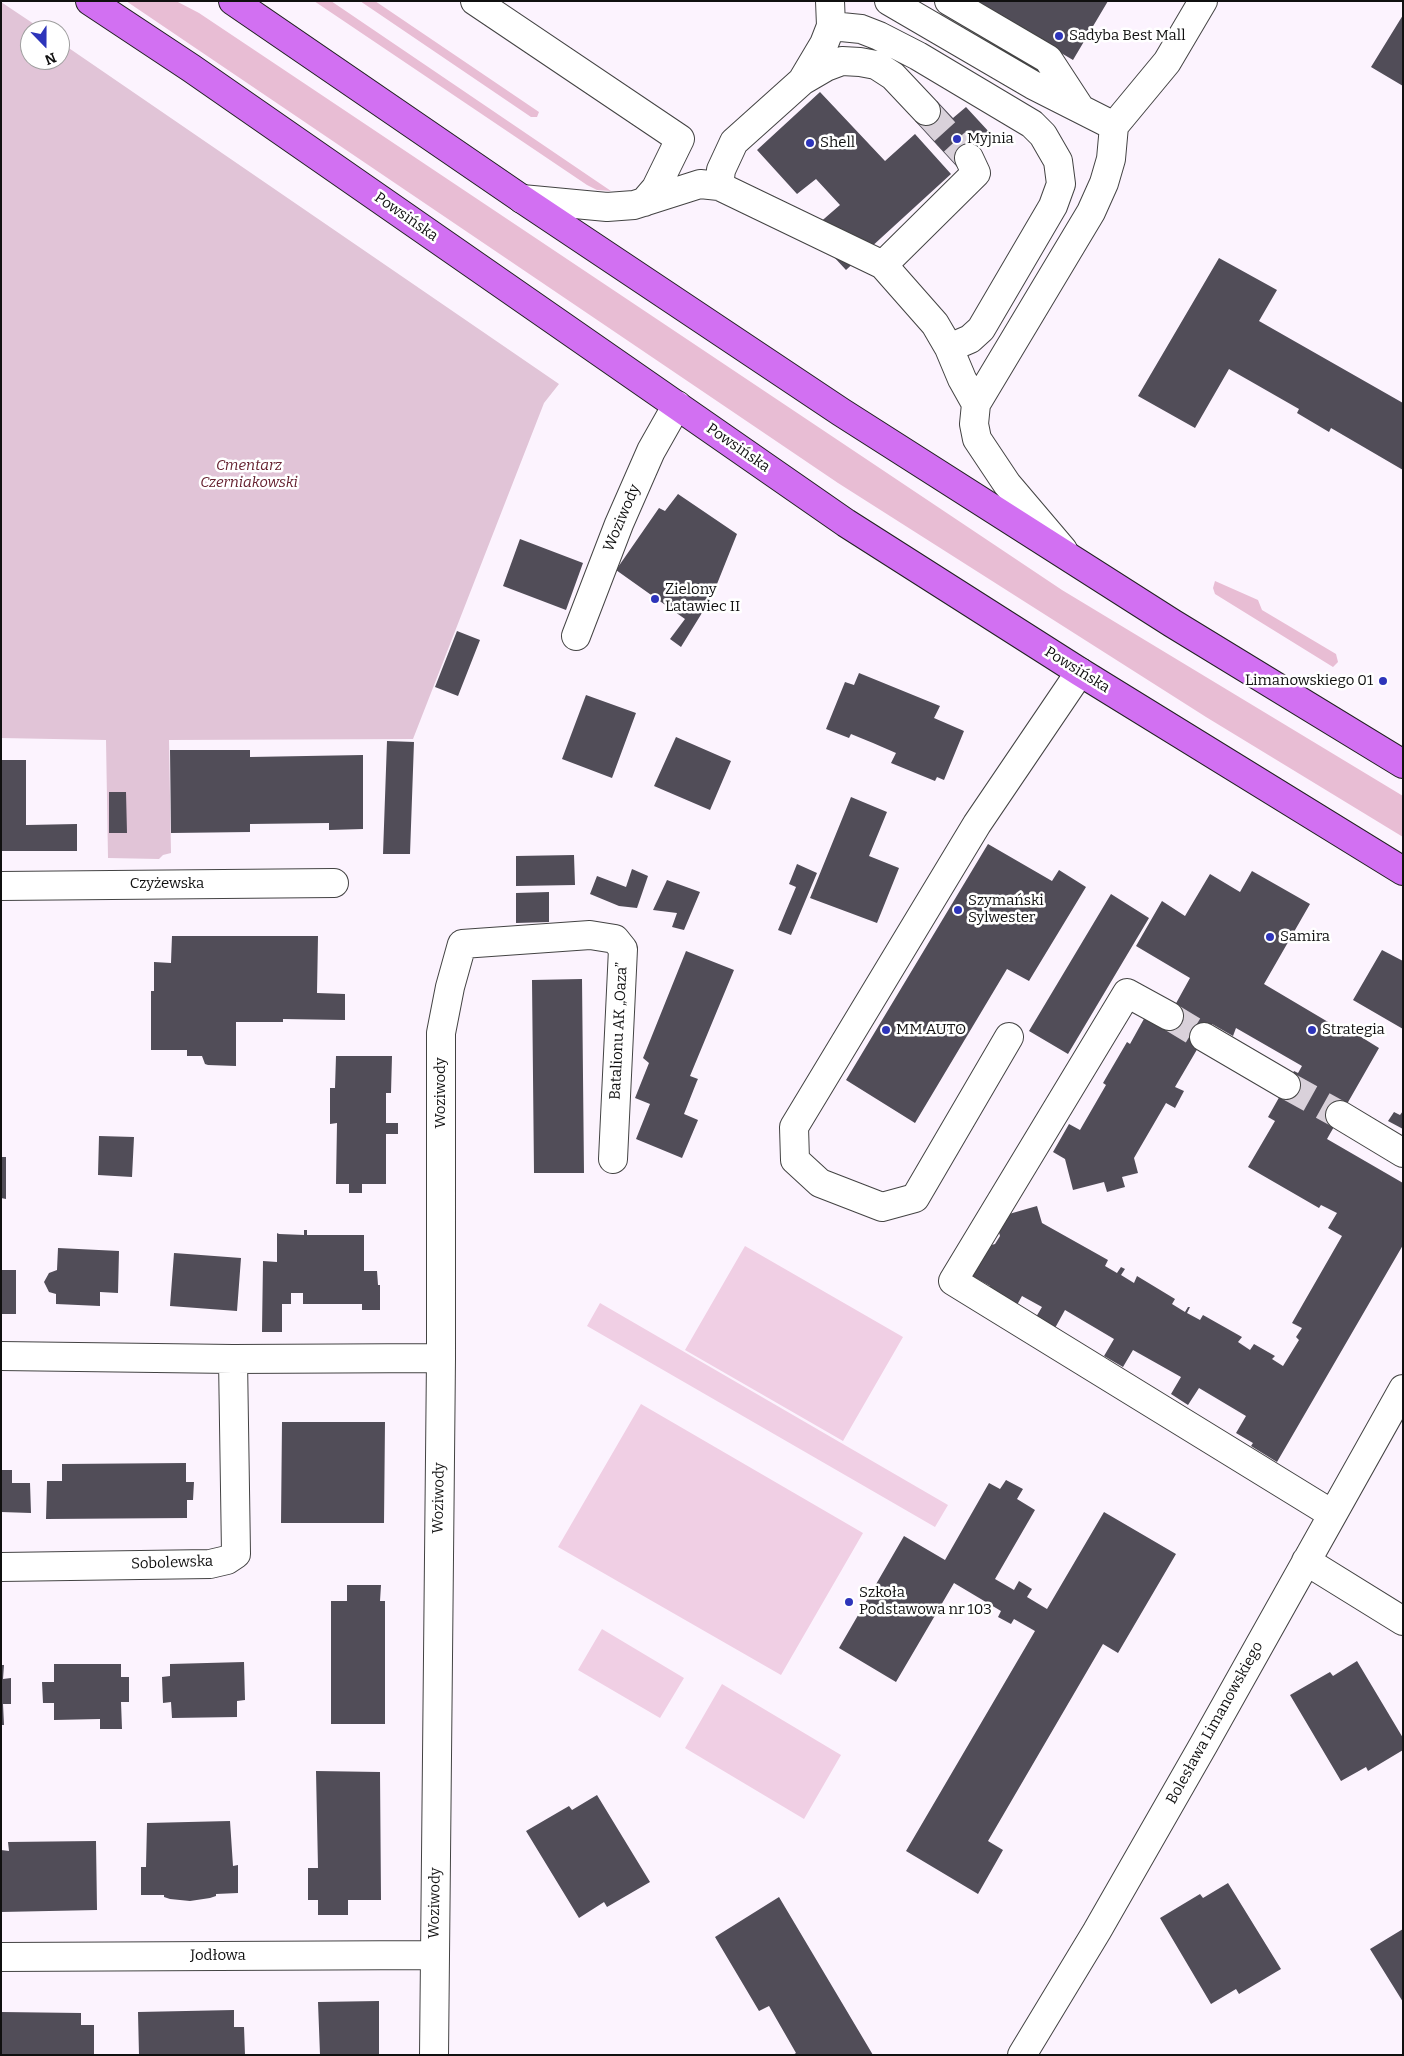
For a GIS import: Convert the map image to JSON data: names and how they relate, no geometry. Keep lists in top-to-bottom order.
{
  "streets": {
    "main road": ["Powsińska"],
    "street": [
      "Woziwody",
      "Czyżewska",
      "Batalionu AK „Oaza”",
      "Sobolewska",
      "Bolesława Limanowskiego",
      "Jodłowa"
    ]
  },
  "crossings": [
    ["Powsińska", "Woziwody"],
    ["Woziwody", "Batalionu AK „Oaza”"],
    ["Woziwody", "Jodłowa"]
  ],
  "parks": ["Cmentarz Czerniakowski"],
  "places": [
    "Sadyba Best Mall",
    "Myjnia",
    "Shell",
    "Zielony Latawiec II",
    "Limanowskiego 01",
    "Szymański Sylwester",
    "Samira",
    "MM AUTO",
    "Strategia",
    "Szkoła Podstawowa nr 103"
  ],
  "north": "bottom"
}
